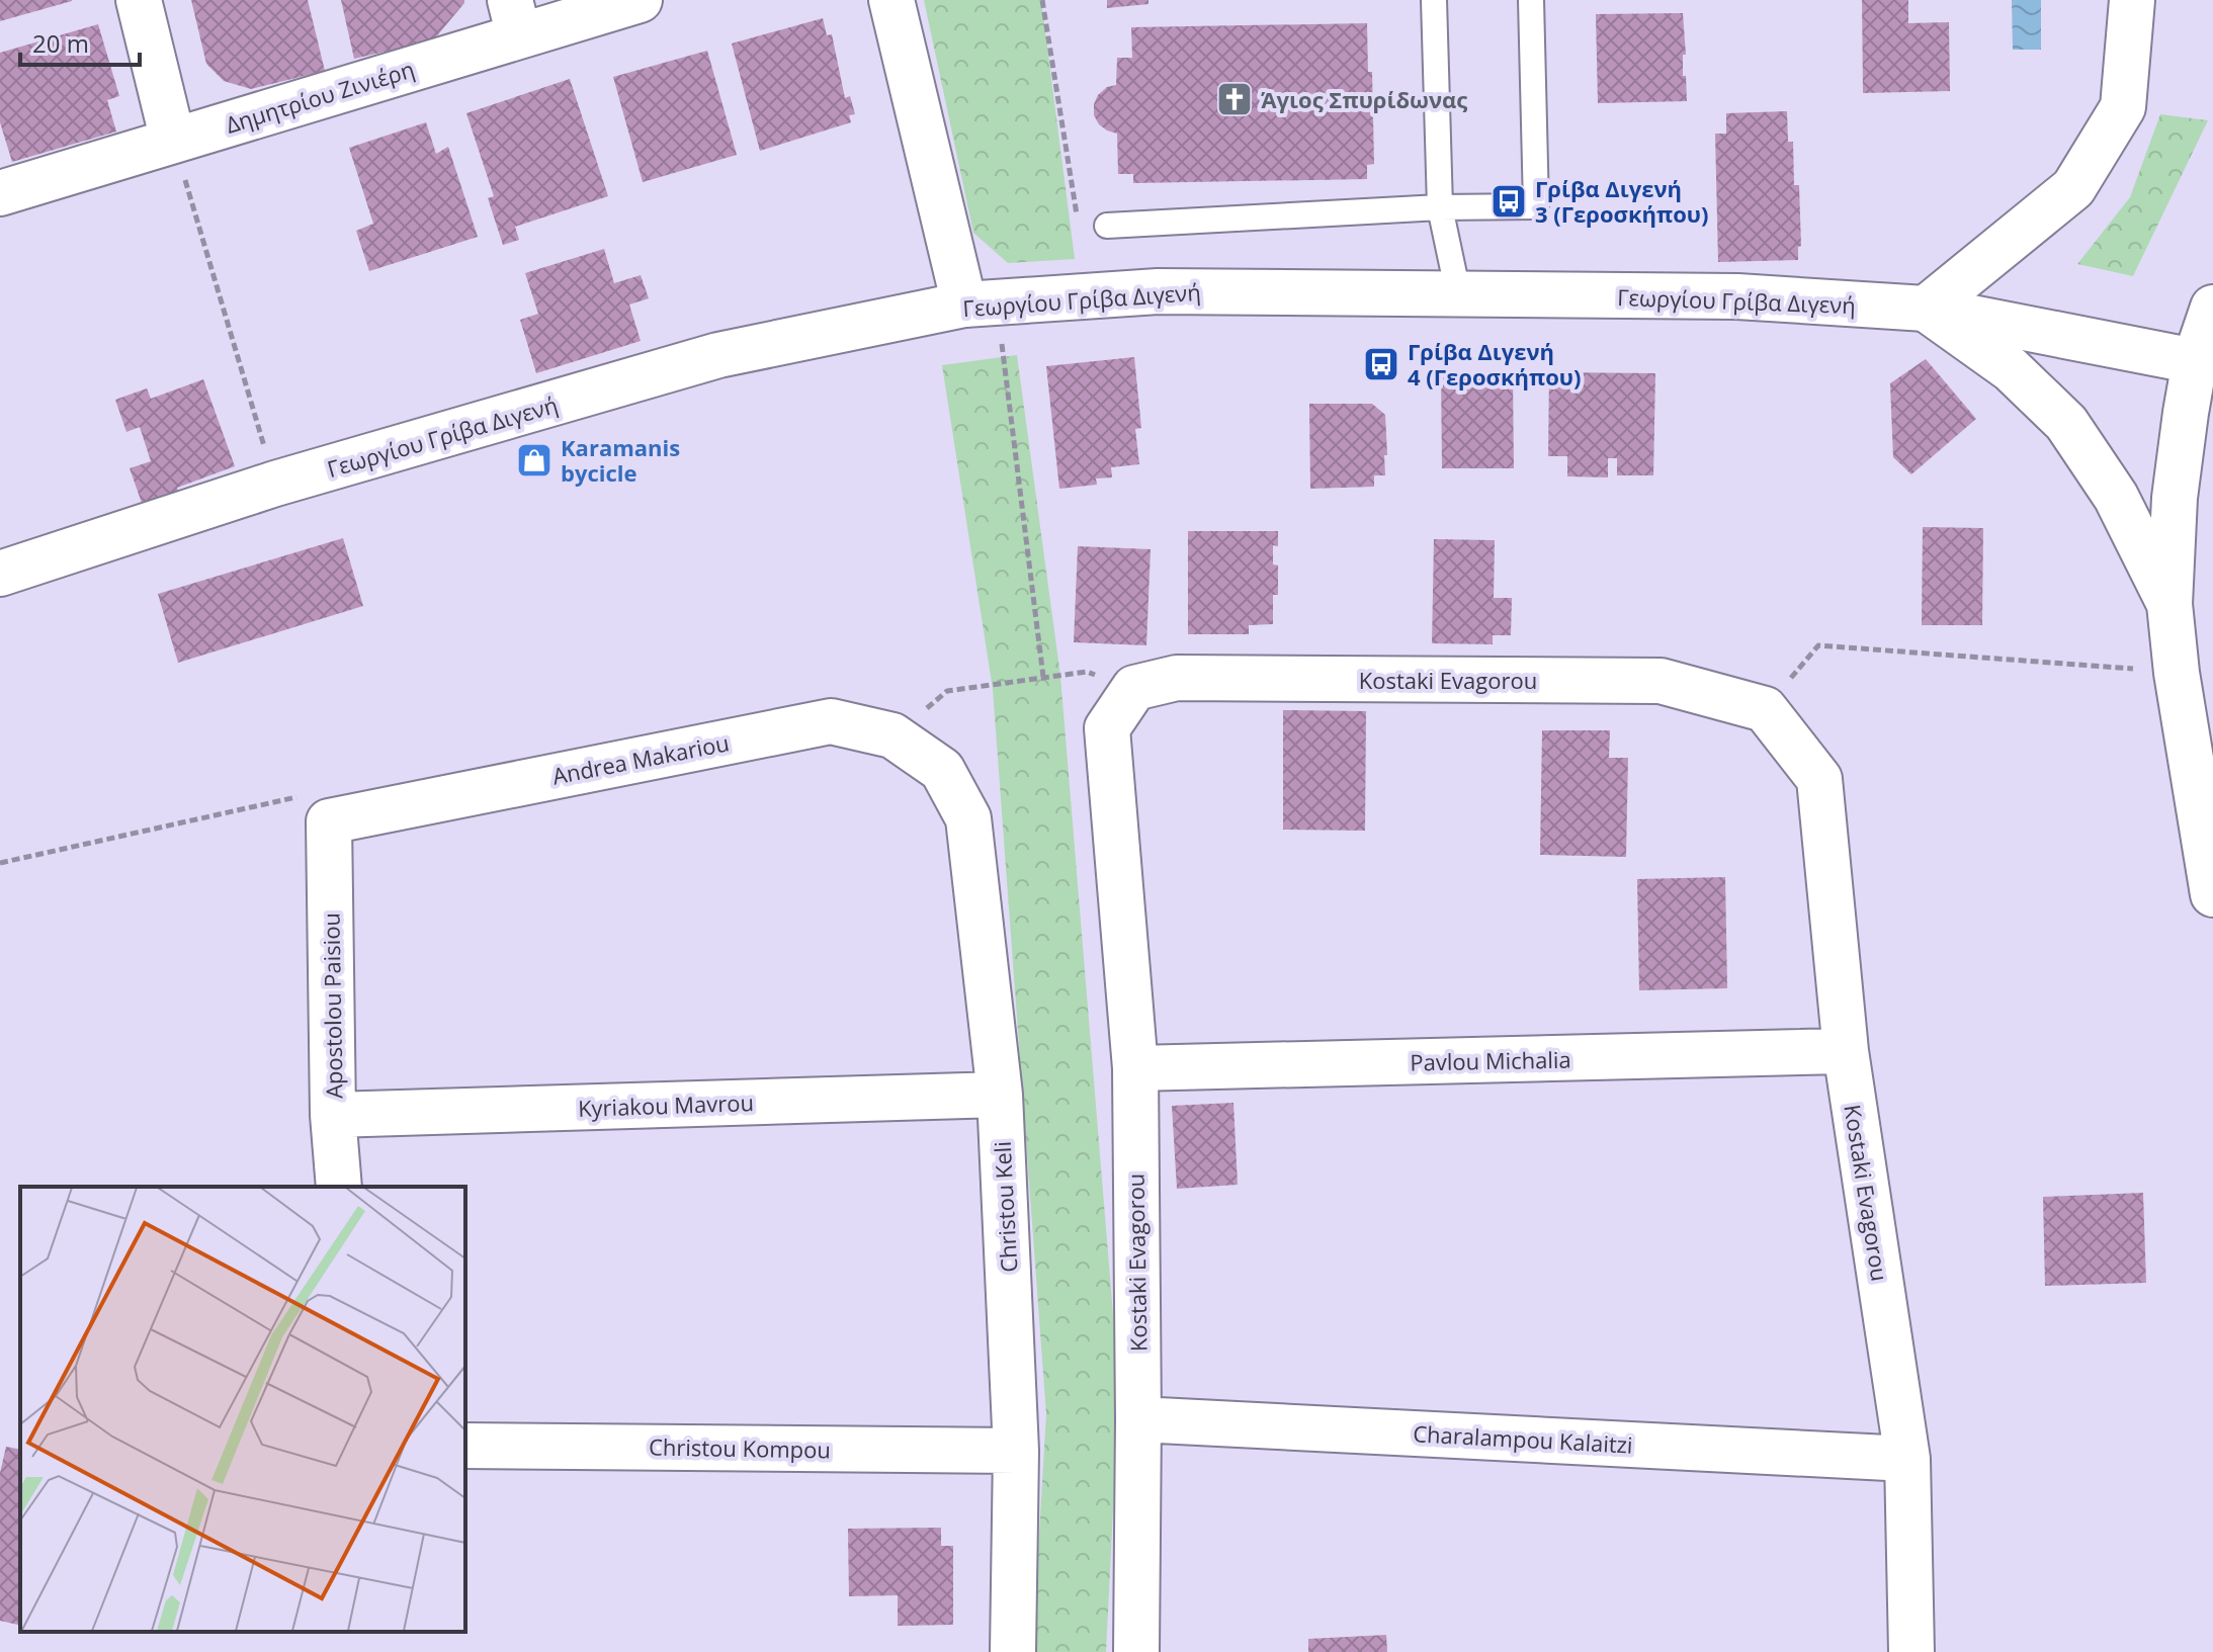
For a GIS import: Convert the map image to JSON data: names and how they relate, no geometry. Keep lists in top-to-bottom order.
{
  "streets": {
    "street": [
      "Δημητρίου Ζινιέρη",
      "Γεωργίου Γρίβα Διγενή",
      "Kostaki Evagorou",
      "Andrea Makariou",
      "Apostolou Paisiou",
      "Pavlou Michalia",
      "Kyriakou Mavrou",
      "Christou Keli",
      "Charalampou Kalaitzi",
      "Christou Kompou"
    ]
  },
  "crossings": [
    ["Kostaki Evagorou", "Pavlou Michalia"],
    ["Kostaki Evagorou", "Charalampou Kalaitzi"],
    ["Andrea Makariou", "Apostolou Paisiou"],
    ["Andrea Makariou", "Christou Keli"],
    ["Apostolou Paisiou", "Kyriakou Mavrou"],
    ["Kyriakou Mavrou", "Christou Keli"],
    ["Christou Keli", "Christou Kompou"]
  ],
  "places": {
    "church": ["Άγιος Σπυρίδωνας"],
    "bus stop": ["Γρίβα Διγενή 3 (Γεροσκήπου)", "Γρίβα Διγενή 4 (Γεροσκήπου)"],
    "shop": ["Karamanis bycicle"]
  },
  "scale_bar": "20 m"
}
